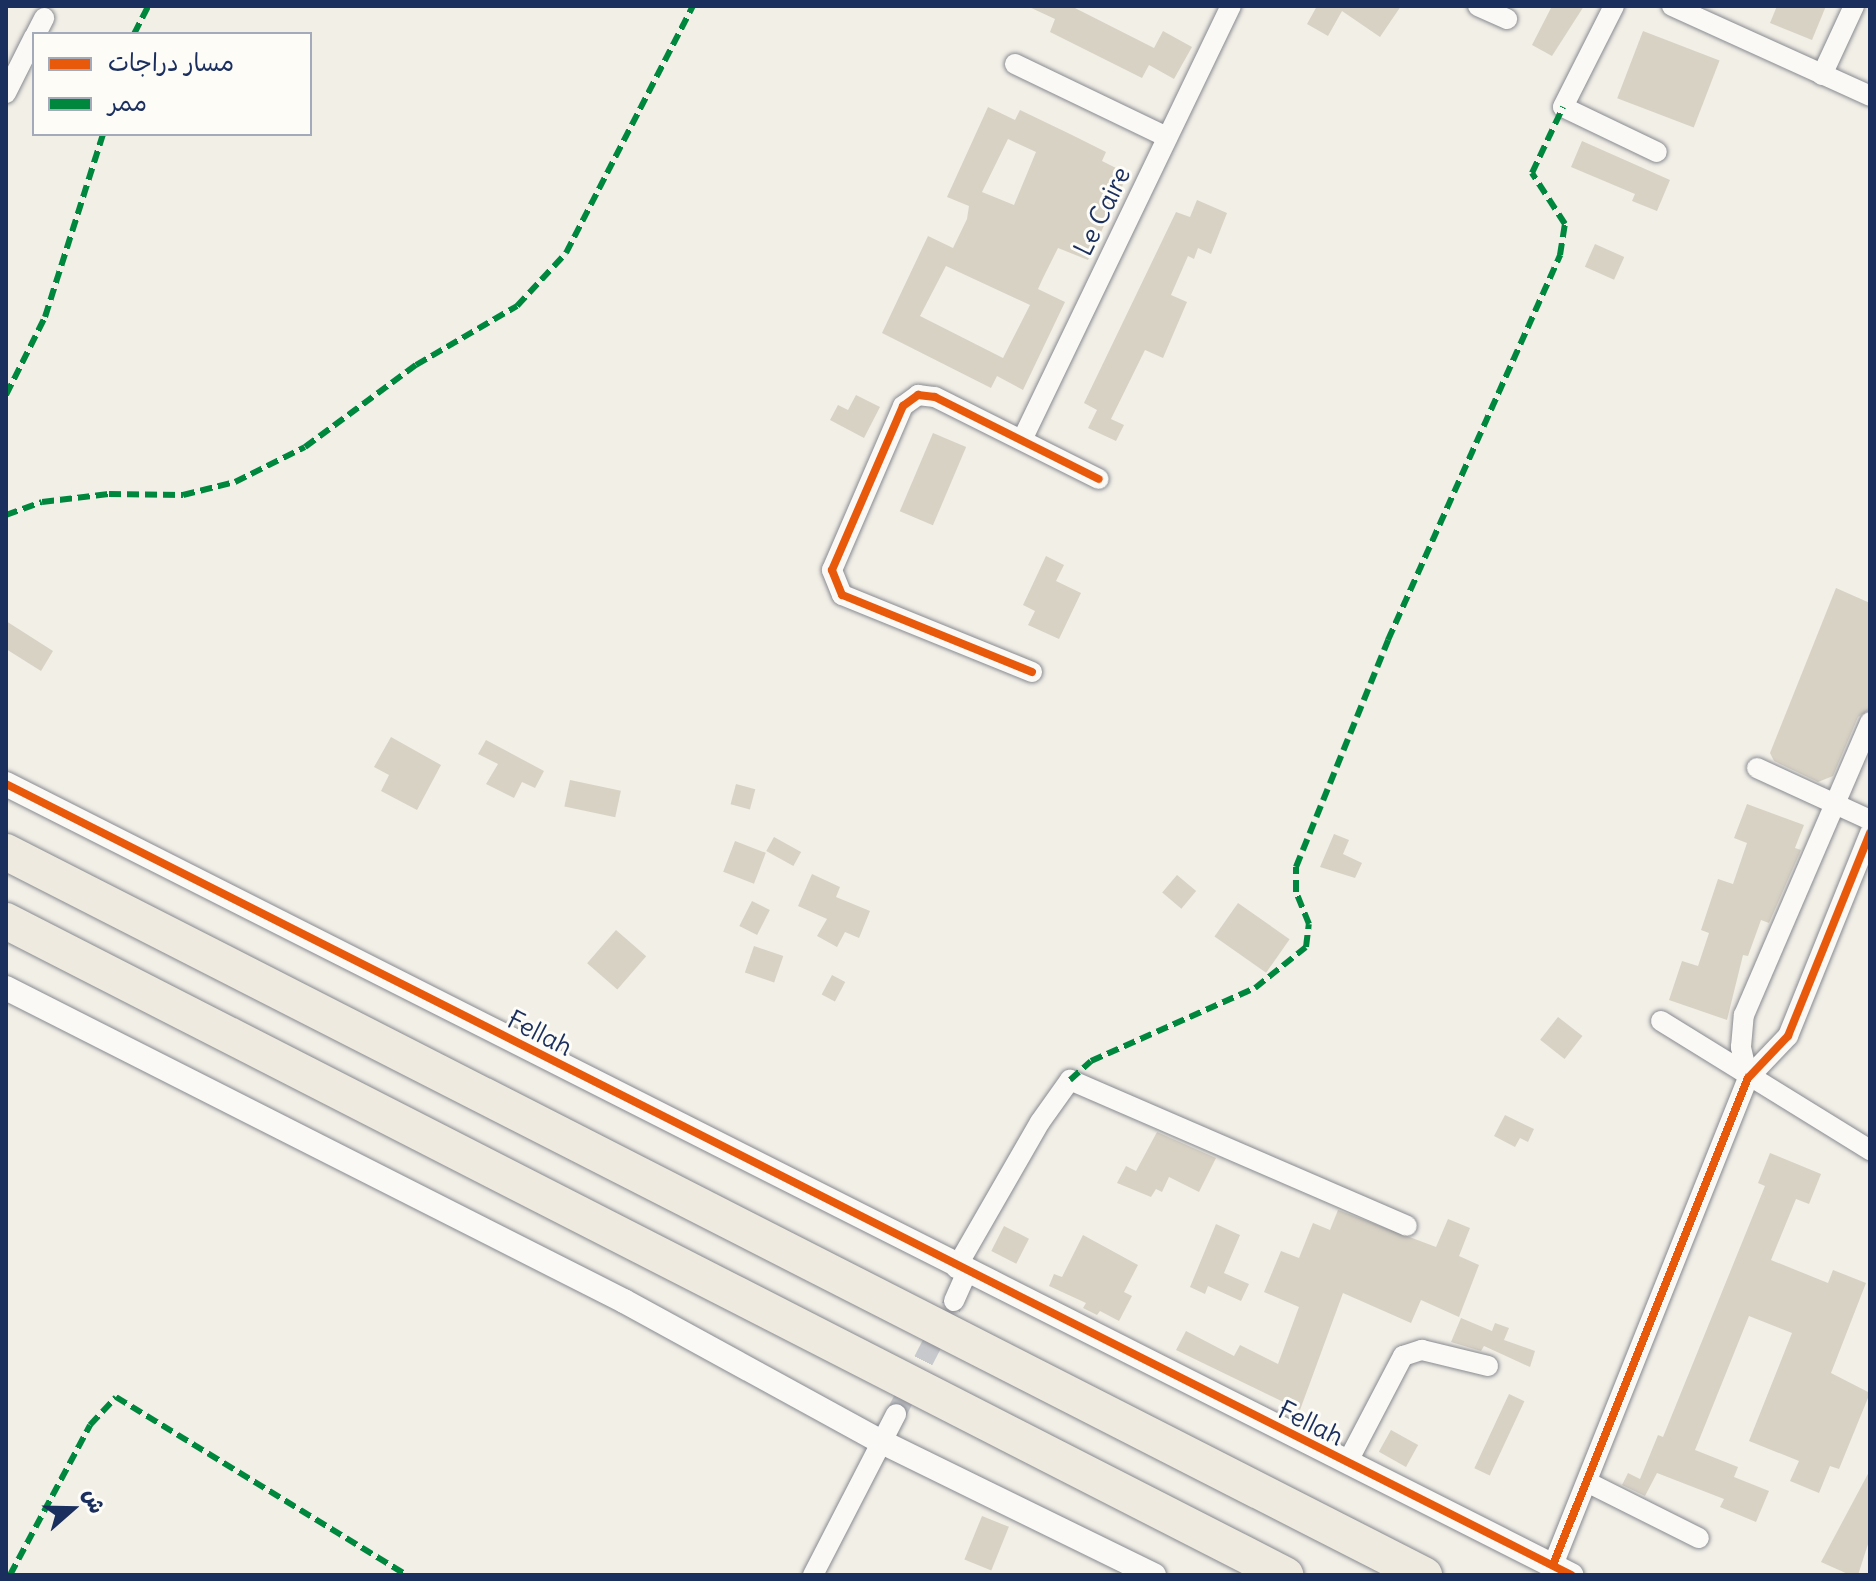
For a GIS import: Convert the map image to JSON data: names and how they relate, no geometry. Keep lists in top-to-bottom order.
{
  "streets": {
    "street": ["Le Caire", "Fellah"]
  },
  "legend": ["مسار دراجات", "ممر"],
  "north": "right"
}
